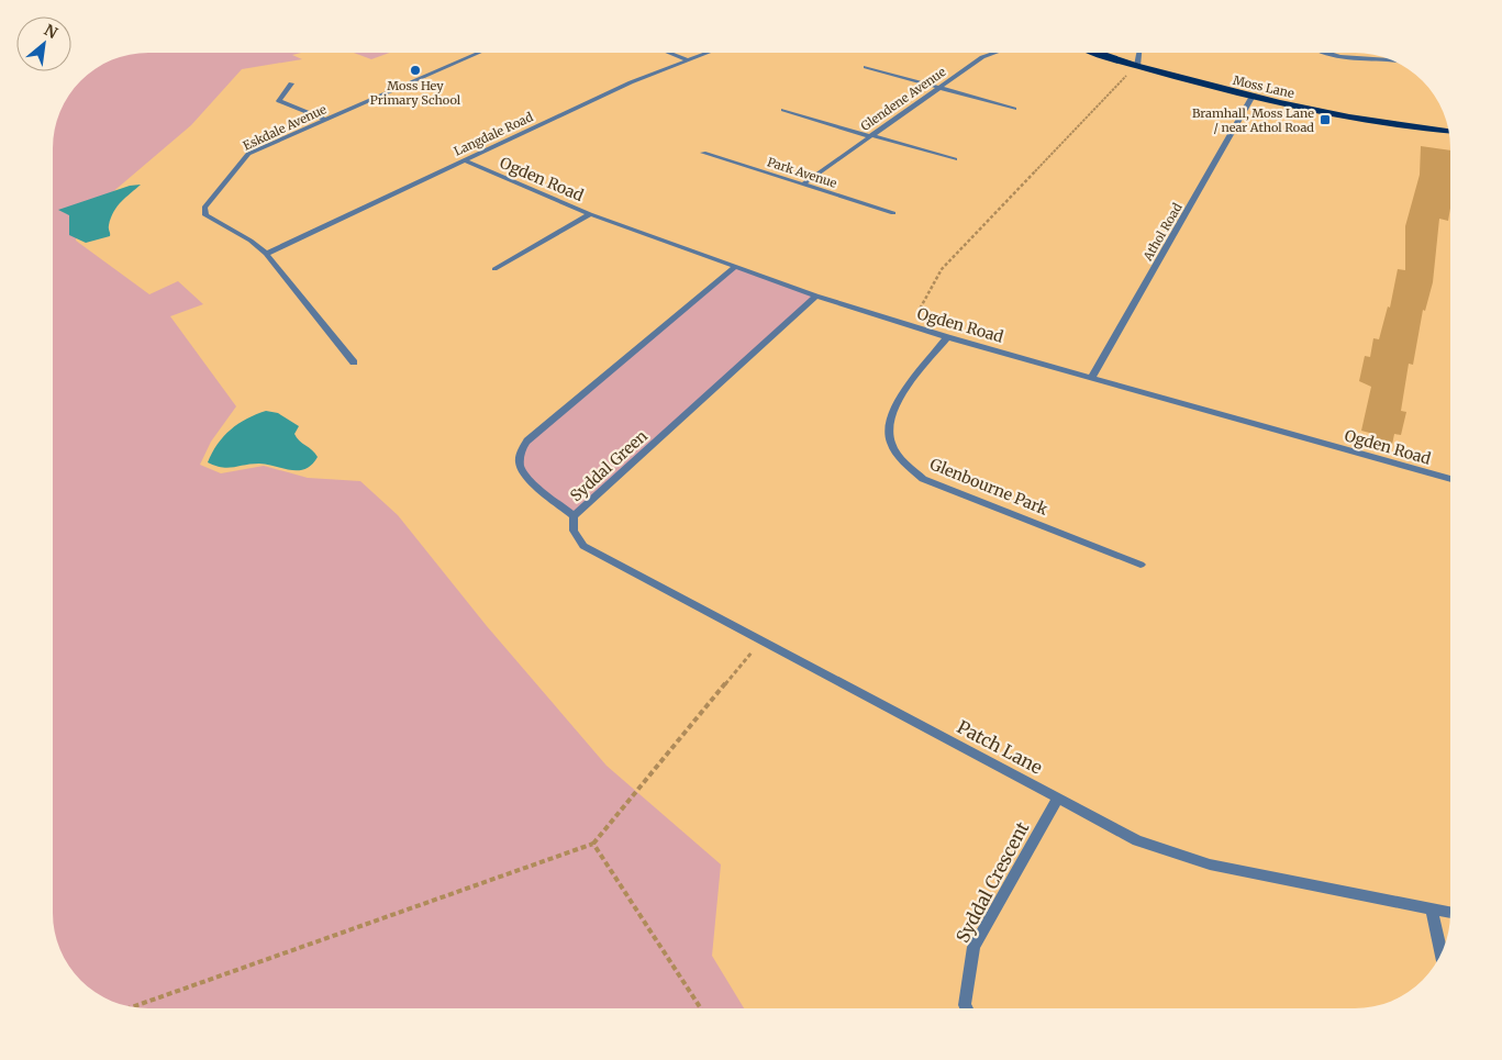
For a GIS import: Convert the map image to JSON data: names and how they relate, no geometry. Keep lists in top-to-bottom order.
{
  "streets": {
    "main road": ["Moss Lane"],
    "street": [
      "Glendene Avenue",
      "Eskdale Avenue",
      "Langdale Road",
      "Park Avenue",
      "Ogden Road",
      "Athol Road",
      "Syddal Green",
      "Glenbourne Park",
      "Patch Lane",
      "Syddal Crescent"
    ]
  },
  "crossings": [
    ["Moss Lane", "Athol Road"],
    ["Glendene Avenue", "Park Avenue"],
    ["Eskdale Avenue", "Langdale Road"],
    ["Langdale Road", "Ogden Road"],
    ["Ogden Road", "Athol Road"],
    ["Ogden Road", "Syddal Green"],
    ["Ogden Road", "Glenbourne Park"],
    ["Syddal Green", "Patch Lane"],
    ["Patch Lane", "Syddal Crescent"]
  ],
  "places": {
    "other": ["Moss Hey Primary School"],
    "transit": ["Bramhall, Moss Lane / near Athol Road"]
  },
  "north": "top right"
}
